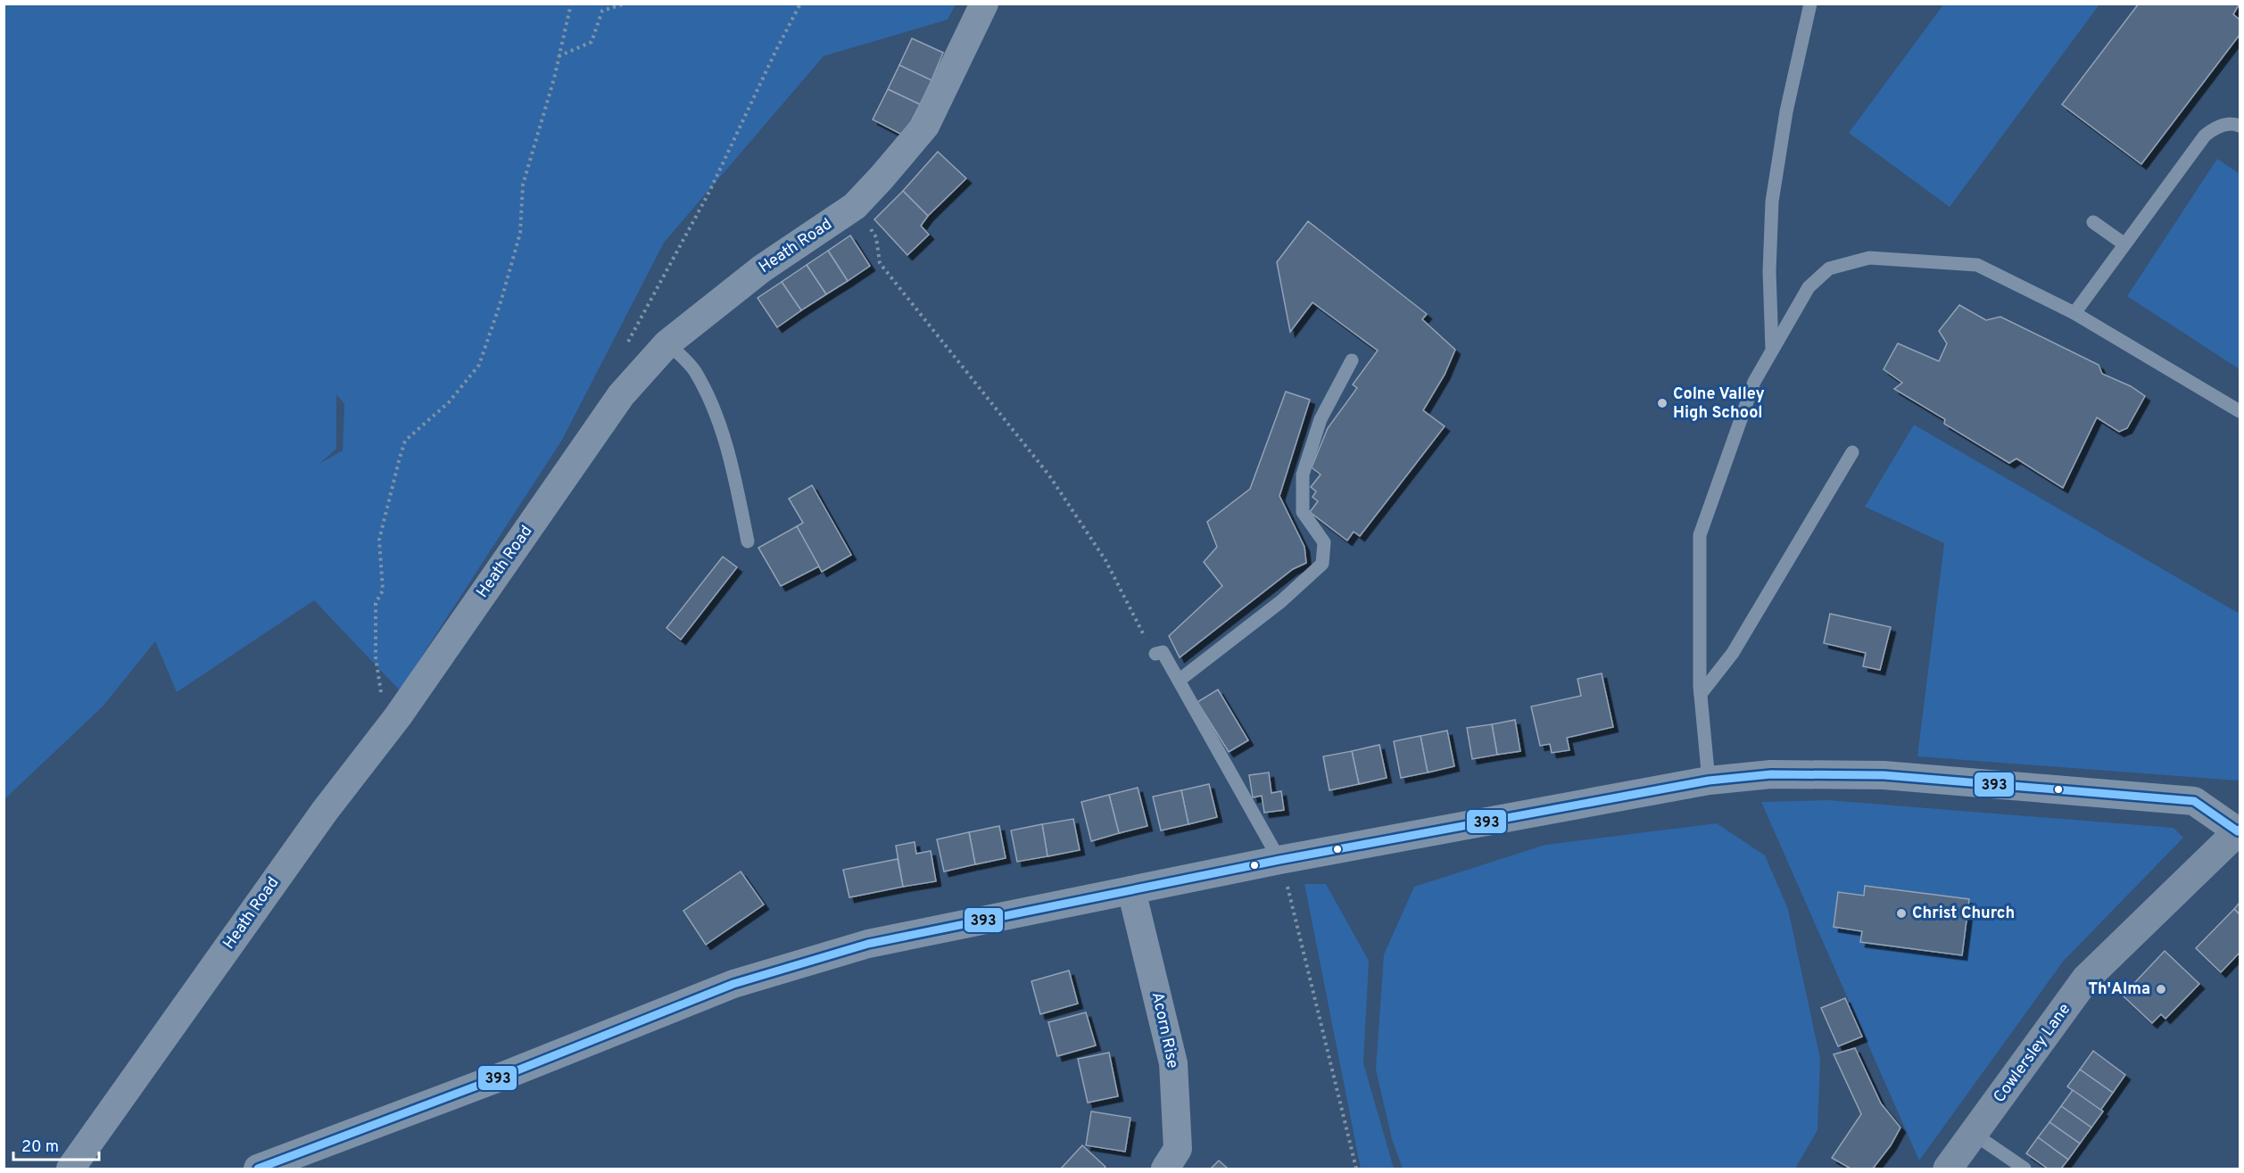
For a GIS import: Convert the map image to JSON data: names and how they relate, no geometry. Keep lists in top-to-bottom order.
{
  "streets": {
    "street": ["Heath Road", "Acorn Rise", "Cowlersley Lane"]
  },
  "places": ["Colne Valley High School", "Christ Church", "Th'Alma"],
  "lines": ["transit line 393"],
  "scale_bar": "20 m"
}
